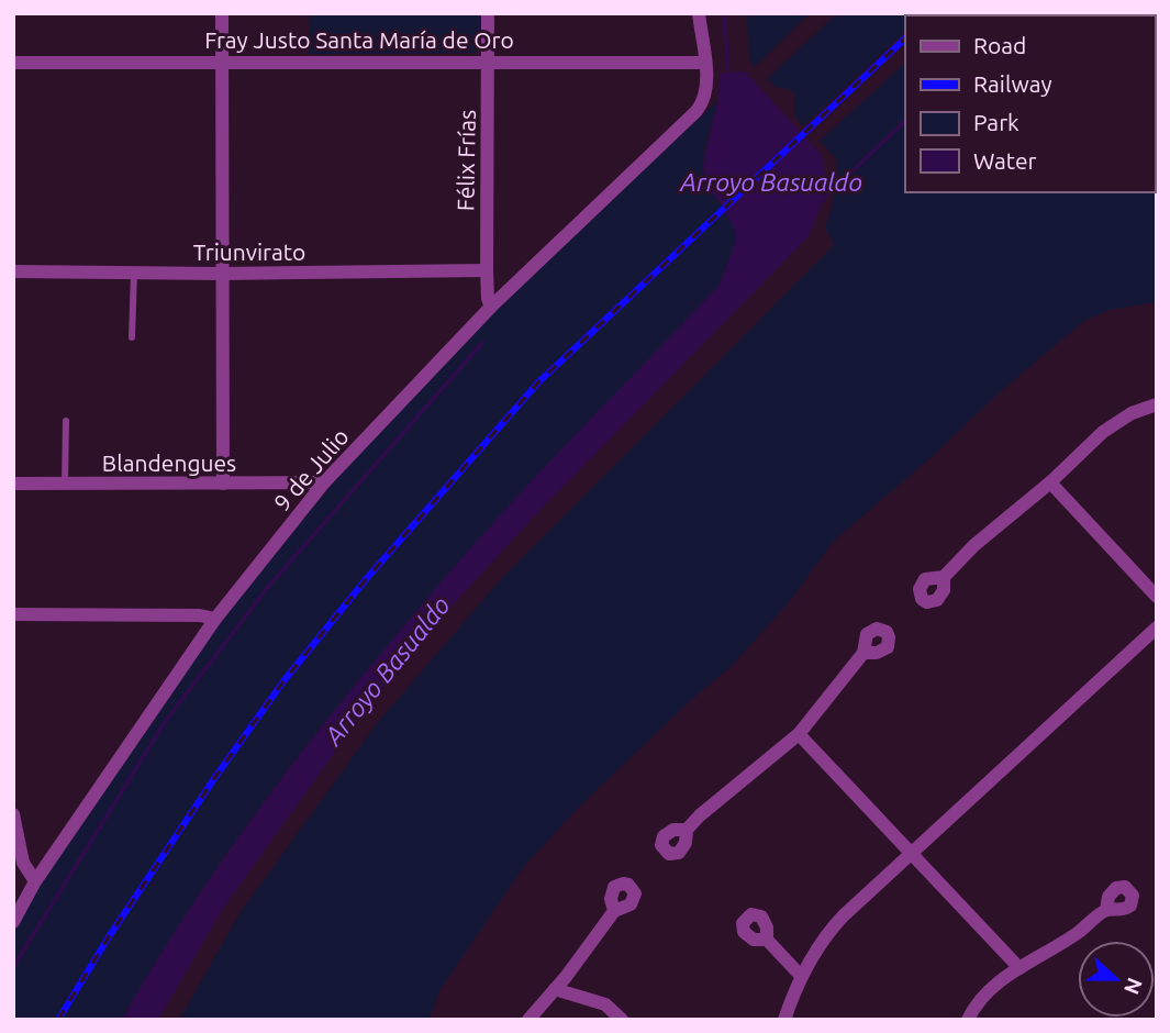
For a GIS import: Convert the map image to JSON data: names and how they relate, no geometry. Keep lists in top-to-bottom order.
{
  "streets": {
    "street": [
      "Fray Justo Santa María de Oro",
      "Félix Frías",
      "Triunvirato",
      "Blandengues",
      "9 de Julio"
    ]
  },
  "crossings": [
    ["Fray Justo Santa María de Oro", "Félix Frías"],
    ["Fray Justo Santa María de Oro", "9 de Julio"],
    ["Félix Frías", "Triunvirato"],
    ["Félix Frías", "9 de Julio"],
    ["Blandengues", "9 de Julio"]
  ],
  "water": ["Arroyo Basualdo"],
  "legend": [
    "Road",
    "Railway",
    "Park",
    "Water"
  ],
  "north": "right"
}
